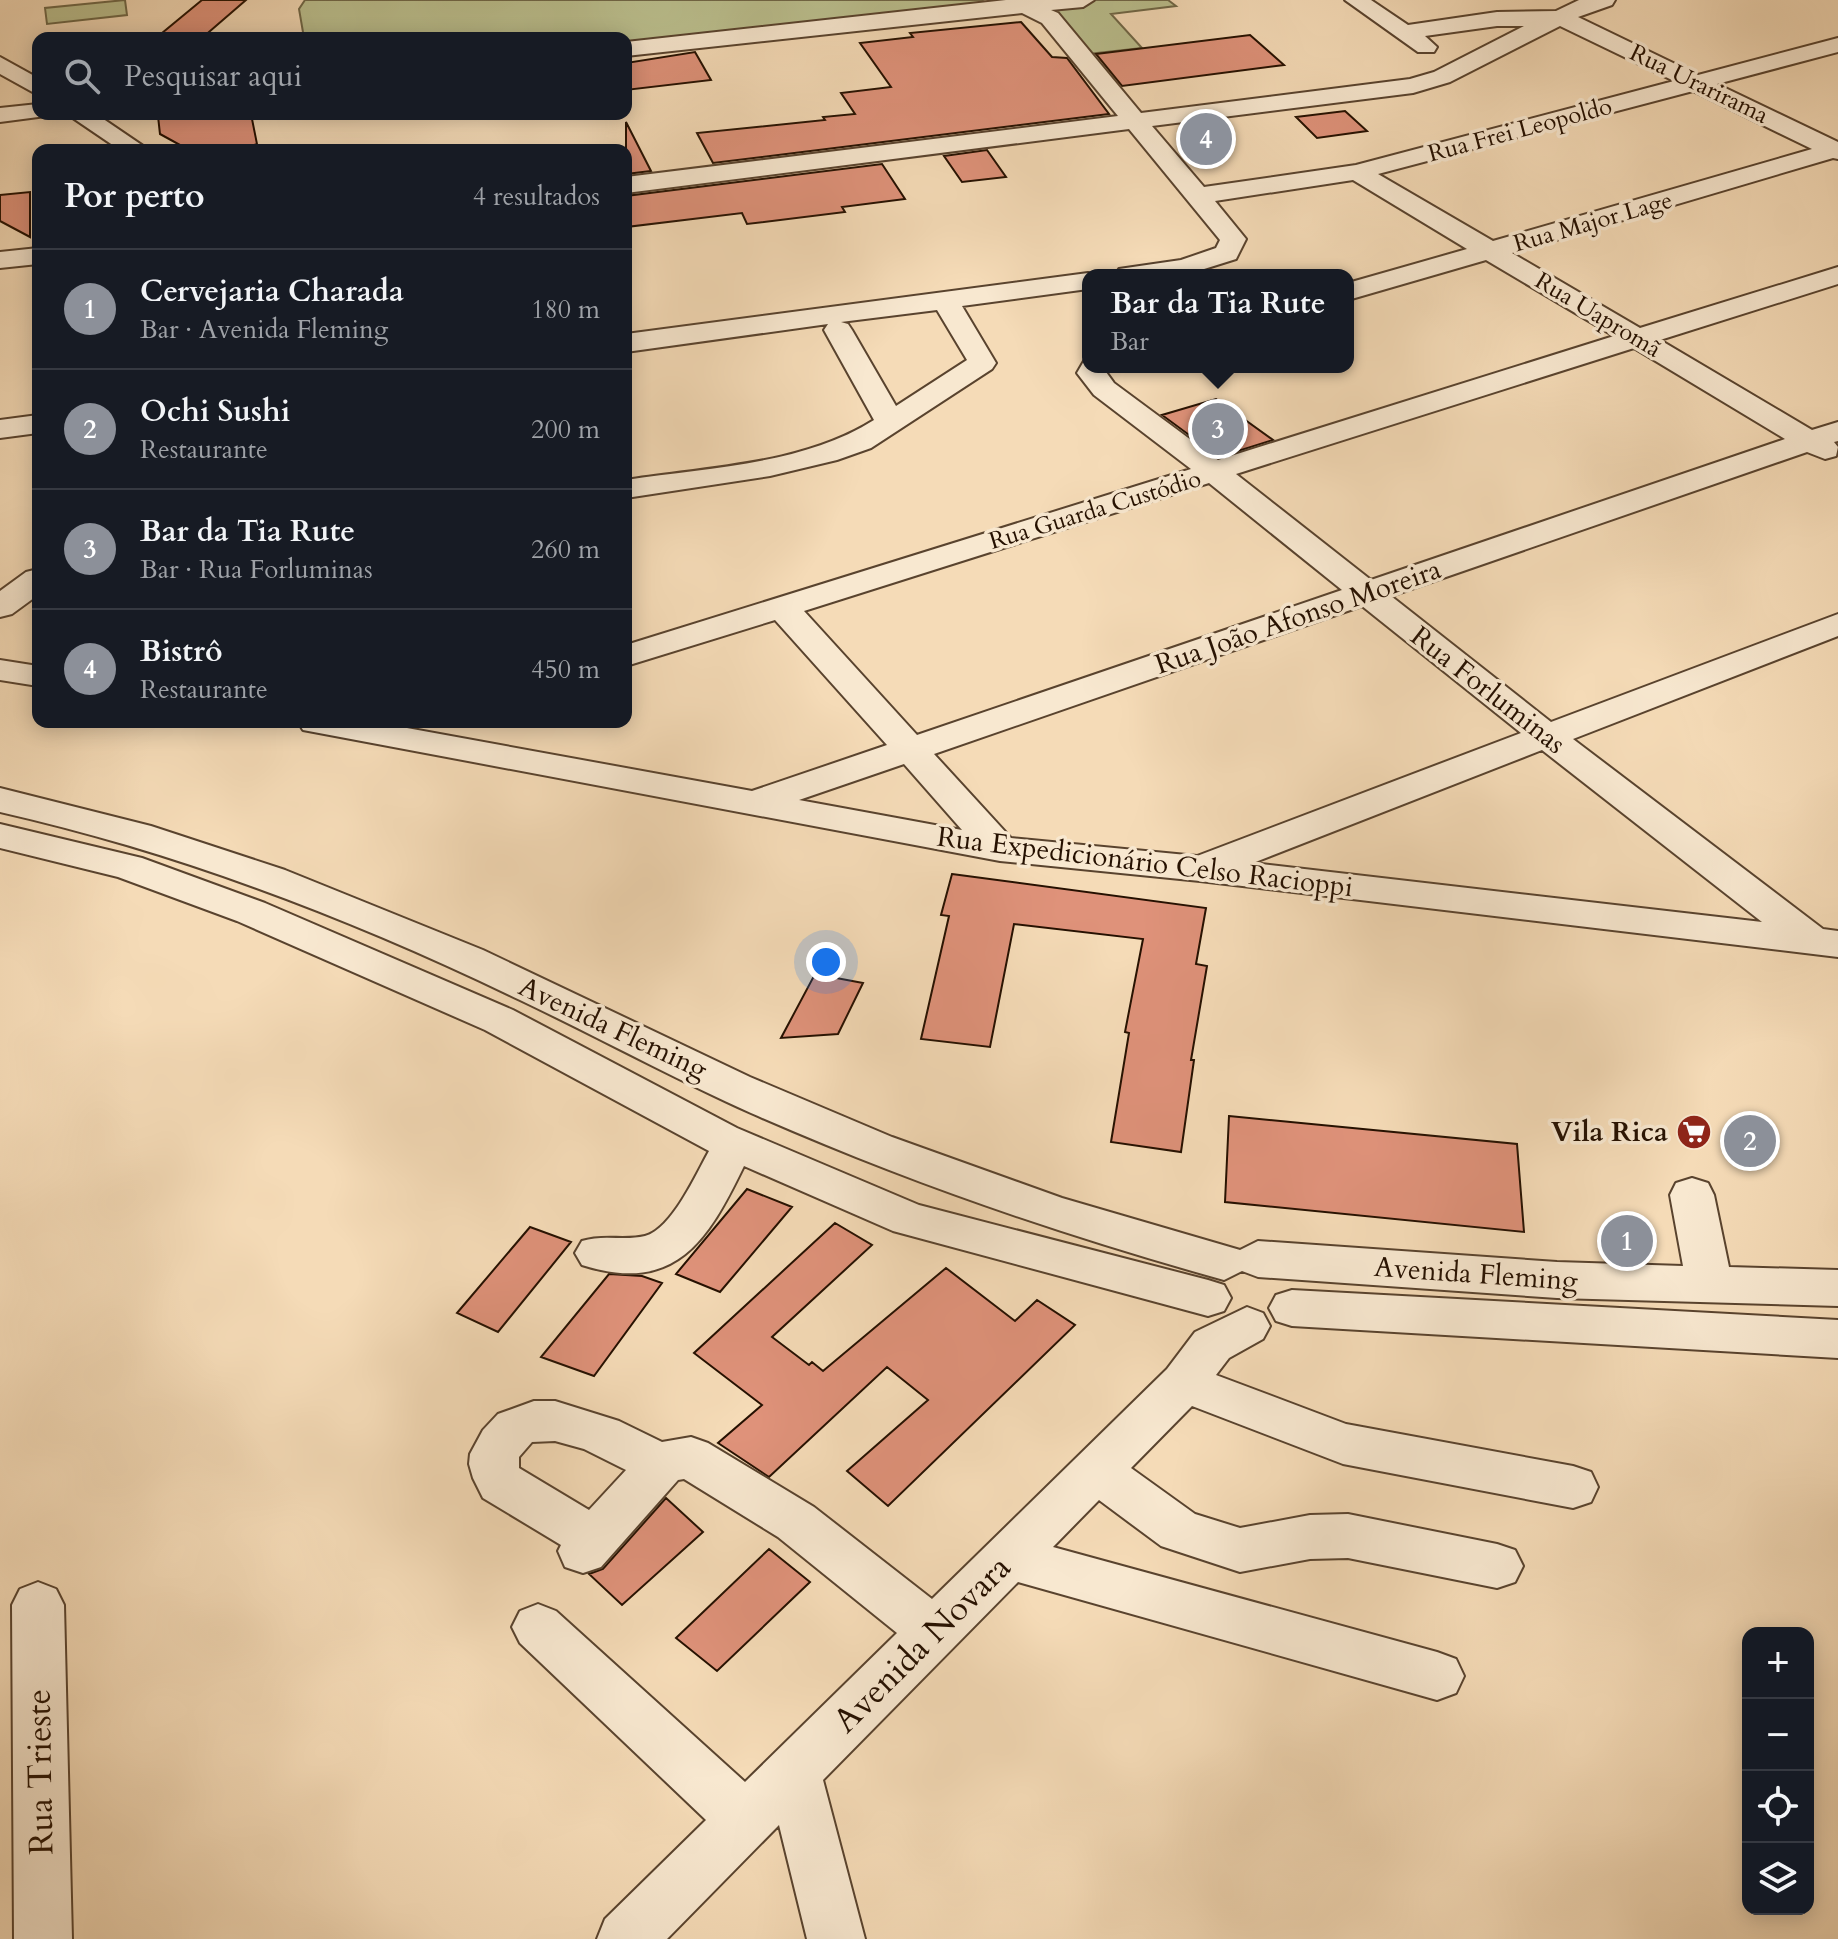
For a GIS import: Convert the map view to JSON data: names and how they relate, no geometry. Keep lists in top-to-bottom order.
{
  "streets": {
    "street": [
      "Rua Urarirama",
      "Rua Frei Leopoldo",
      "Rua Major Lage",
      "Rua Uapromã",
      "Rua Guarda Custódio",
      "Rua João Afonso Moreira",
      "Rua Forluminas",
      "Rua Expedicionário Celso Racioppi",
      "Avenida Fleming",
      "Avenida Novara",
      "Rua Trieste"
    ]
  },
  "crossings": [
    ["Rua Urarirama", "Rua Frei Leopoldo"],
    ["Rua Urarirama", "Rua Major Lage"],
    ["Rua Frei Leopoldo", "Rua Uapromã"],
    ["Rua Major Lage", "Rua Uapromã"],
    ["Rua Uapromã", "Rua Guarda Custódio"],
    ["Rua Uapromã", "Rua João Afonso Moreira"],
    ["Rua Guarda Custódio", "Rua Forluminas"],
    ["Rua João Afonso Moreira", "Rua Forluminas"],
    ["Rua João Afonso Moreira", "Rua Expedicionário Celso Racioppi"],
    ["Rua Forluminas", "Rua Expedicionário Celso Racioppi"],
    ["Avenida Fleming", "Avenida Novara"]
  ],
  "places": {
    "supermarket": ["Vila Rica"]
  },
  "page": {
    "search": "Pesquisar aqui",
    "pins": [
      "4",
      "3",
      "2",
      "1"
    ],
    "heading": ["Por perto", "4 resultados"],
    "list": [
      {
        "mark": "1",
        "name": "Cervejaria Charada",
        "note": "Bar · Avenida Fleming",
        "value": "180 m"
      },
      {
        "mark": "2",
        "name": "Ochi Sushi",
        "note": "Restaurante",
        "value": "200 m"
      },
      {
        "mark": "3",
        "name": "Bar da Tia Rute",
        "note": "Bar · Rua Forluminas",
        "value": "260 m"
      },
      {
        "mark": "4",
        "name": "Bistrô",
        "note": "Restaurante",
        "value": "450 m"
      }
    ],
    "popup": ["Bar da Tia Rute", "Bar"],
    "map_buttons": ["+", "−"]
  }
}
